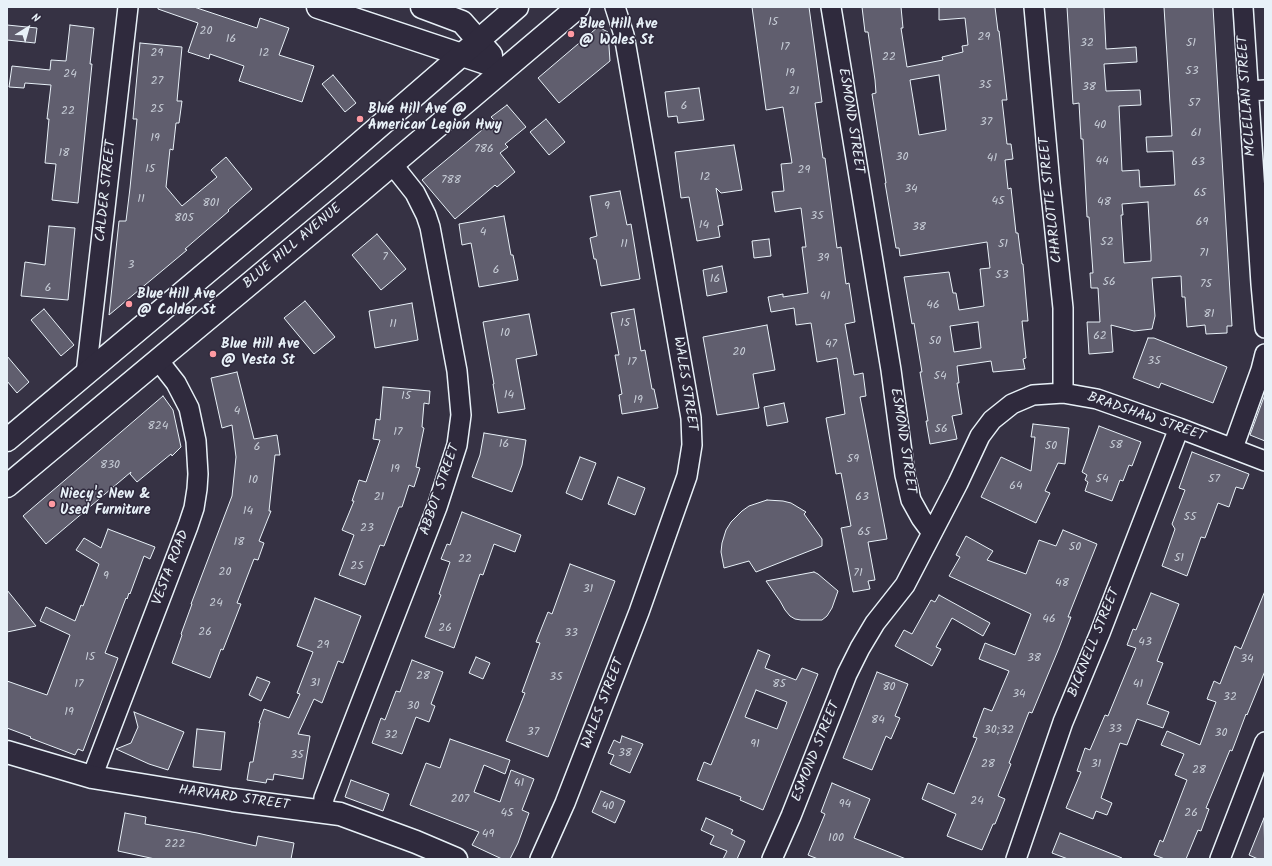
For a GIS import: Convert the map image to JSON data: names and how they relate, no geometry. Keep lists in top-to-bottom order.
{
  "streets": {
    "main road": ["BLUE HILL AVENUE", "HARVARD STREET"],
    "street": [
      "MCLELLAN STREET",
      "ESMOND STREET",
      "CALDER STREET",
      "CHARLOTTE STREET",
      "WALES STREET",
      "BRADSHAW STREET",
      "ABBOT STREET",
      "VESTA ROAD",
      "BICKNELL STREET"
    ]
  },
  "crossings": [
    ["ESMOND STREET", "BRADSHAW STREET"],
    ["CHARLOTTE STREET", "BRADSHAW STREET"],
    ["BLUE HILL AVENUE", "ABBOT STREET"],
    ["BLUE HILL AVENUE", "VESTA ROAD"],
    ["BRADSHAW STREET", "BICKNELL STREET"],
    ["ABBOT STREET", "HARVARD STREET"],
    ["VESTA ROAD", "HARVARD STREET"]
  ],
  "places": [
    "Blue Hill Ave @ Wales St",
    "Blue Hill Ave @ American Legion Hwy",
    "Blue Hill Ave @ Calder St",
    "Blue Hill Ave @ Vesta St",
    "Niecy's New & Used Furniture"
  ],
  "house_numbers": [
    "15",
    "20",
    "29",
    "16",
    "32",
    "51",
    "17",
    "29",
    "12",
    "22",
    "53",
    "19",
    "24",
    "27",
    "35",
    "38",
    "21",
    "57",
    "6",
    "25",
    "22",
    "37",
    "40",
    "61",
    "19",
    "786",
    "18",
    "30",
    "41",
    "44",
    "63",
    "15",
    "29",
    "12",
    "788",
    "34",
    "65",
    "11",
    "45",
    "48",
    "801",
    "9",
    "35",
    "805",
    "69",
    "14",
    "38",
    "4",
    "52",
    "11",
    "51",
    "71",
    "7",
    "39",
    "3",
    "6",
    "53",
    "16",
    "56",
    "75",
    "6",
    "41",
    "46",
    "81",
    "15",
    "11",
    "10",
    "62",
    "50",
    "47",
    "20",
    "35",
    "17",
    "54",
    "14",
    "15",
    "19",
    "4",
    "824",
    "56",
    "17",
    "16",
    "58",
    "50",
    "6",
    "59",
    "830",
    "19",
    "54",
    "57",
    "10",
    "64",
    "21",
    "63",
    "14",
    "55",
    "23",
    "65",
    "18",
    "50",
    "51",
    "22",
    "25",
    "20",
    "71",
    "9",
    "48",
    "31",
    "24",
    "46",
    "26",
    "26",
    "33",
    "43",
    "29",
    "15",
    "38",
    "34",
    "28",
    "35",
    "31",
    "17",
    "85",
    "41",
    "80",
    "34",
    "32",
    "30",
    "19",
    "84",
    "33",
    "30;32",
    "37",
    "30",
    "32",
    "91",
    "38",
    "35",
    "28",
    "31",
    "28",
    "41",
    "207",
    "24",
    "94",
    "40",
    "45",
    "26",
    "49",
    "100",
    "222"
  ],
  "north": "top right"
}
